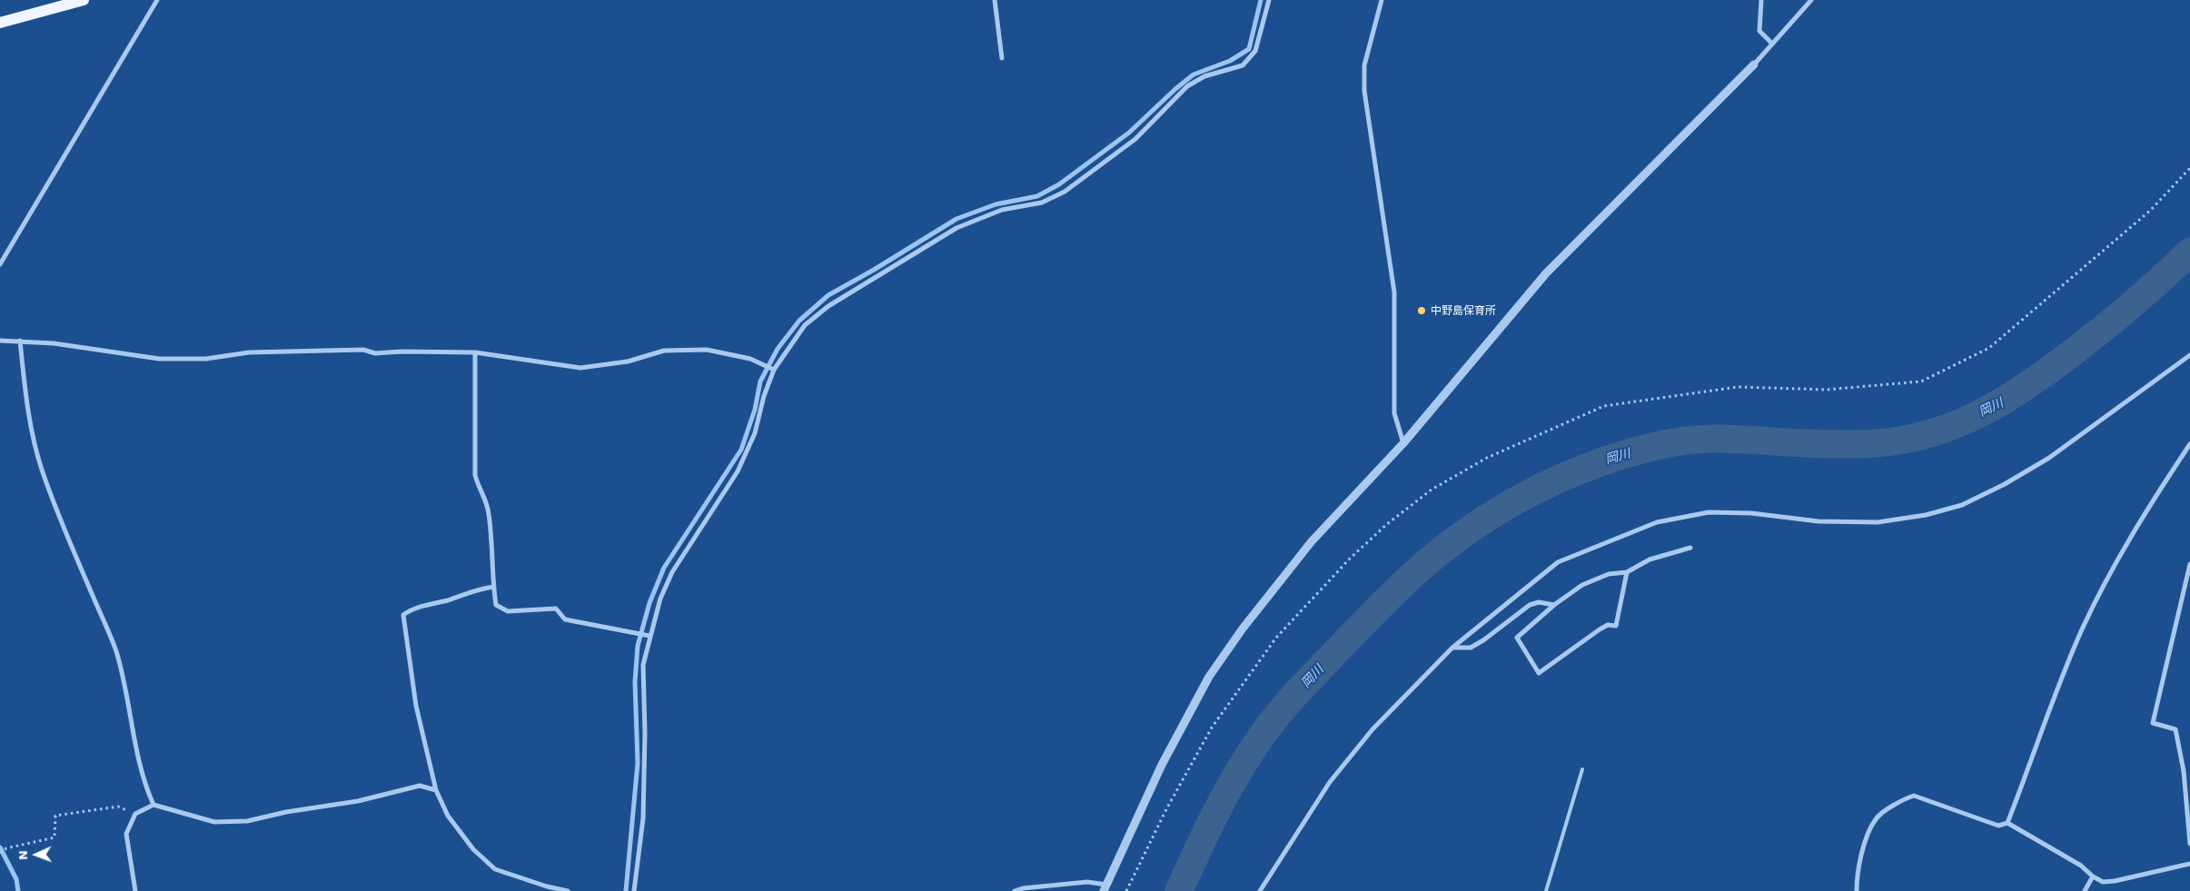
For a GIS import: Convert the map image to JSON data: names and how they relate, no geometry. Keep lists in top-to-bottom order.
{
  "water": ["岡川"],
  "places": ["中野島保育所"],
  "north": "left"
}
